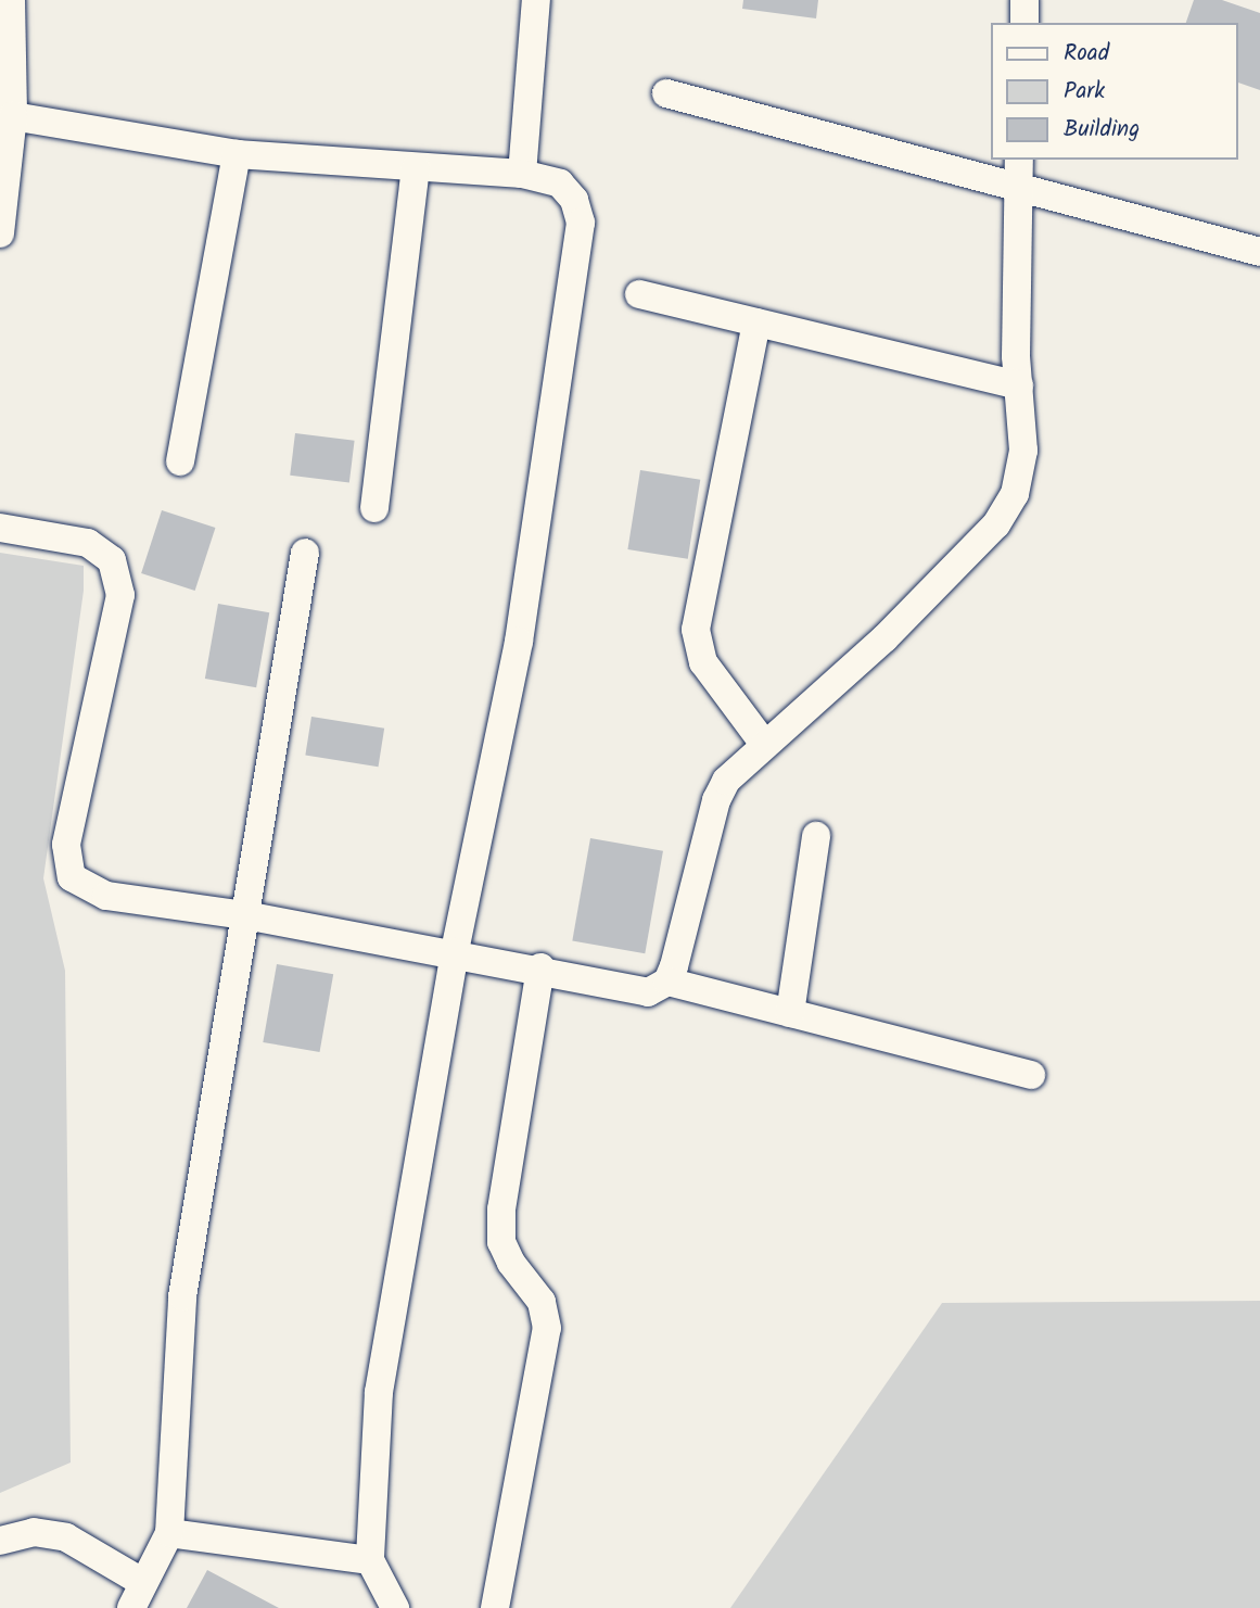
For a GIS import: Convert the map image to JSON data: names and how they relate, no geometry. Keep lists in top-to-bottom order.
{
  "legend": ["Road", "Park", "Building"]
}
